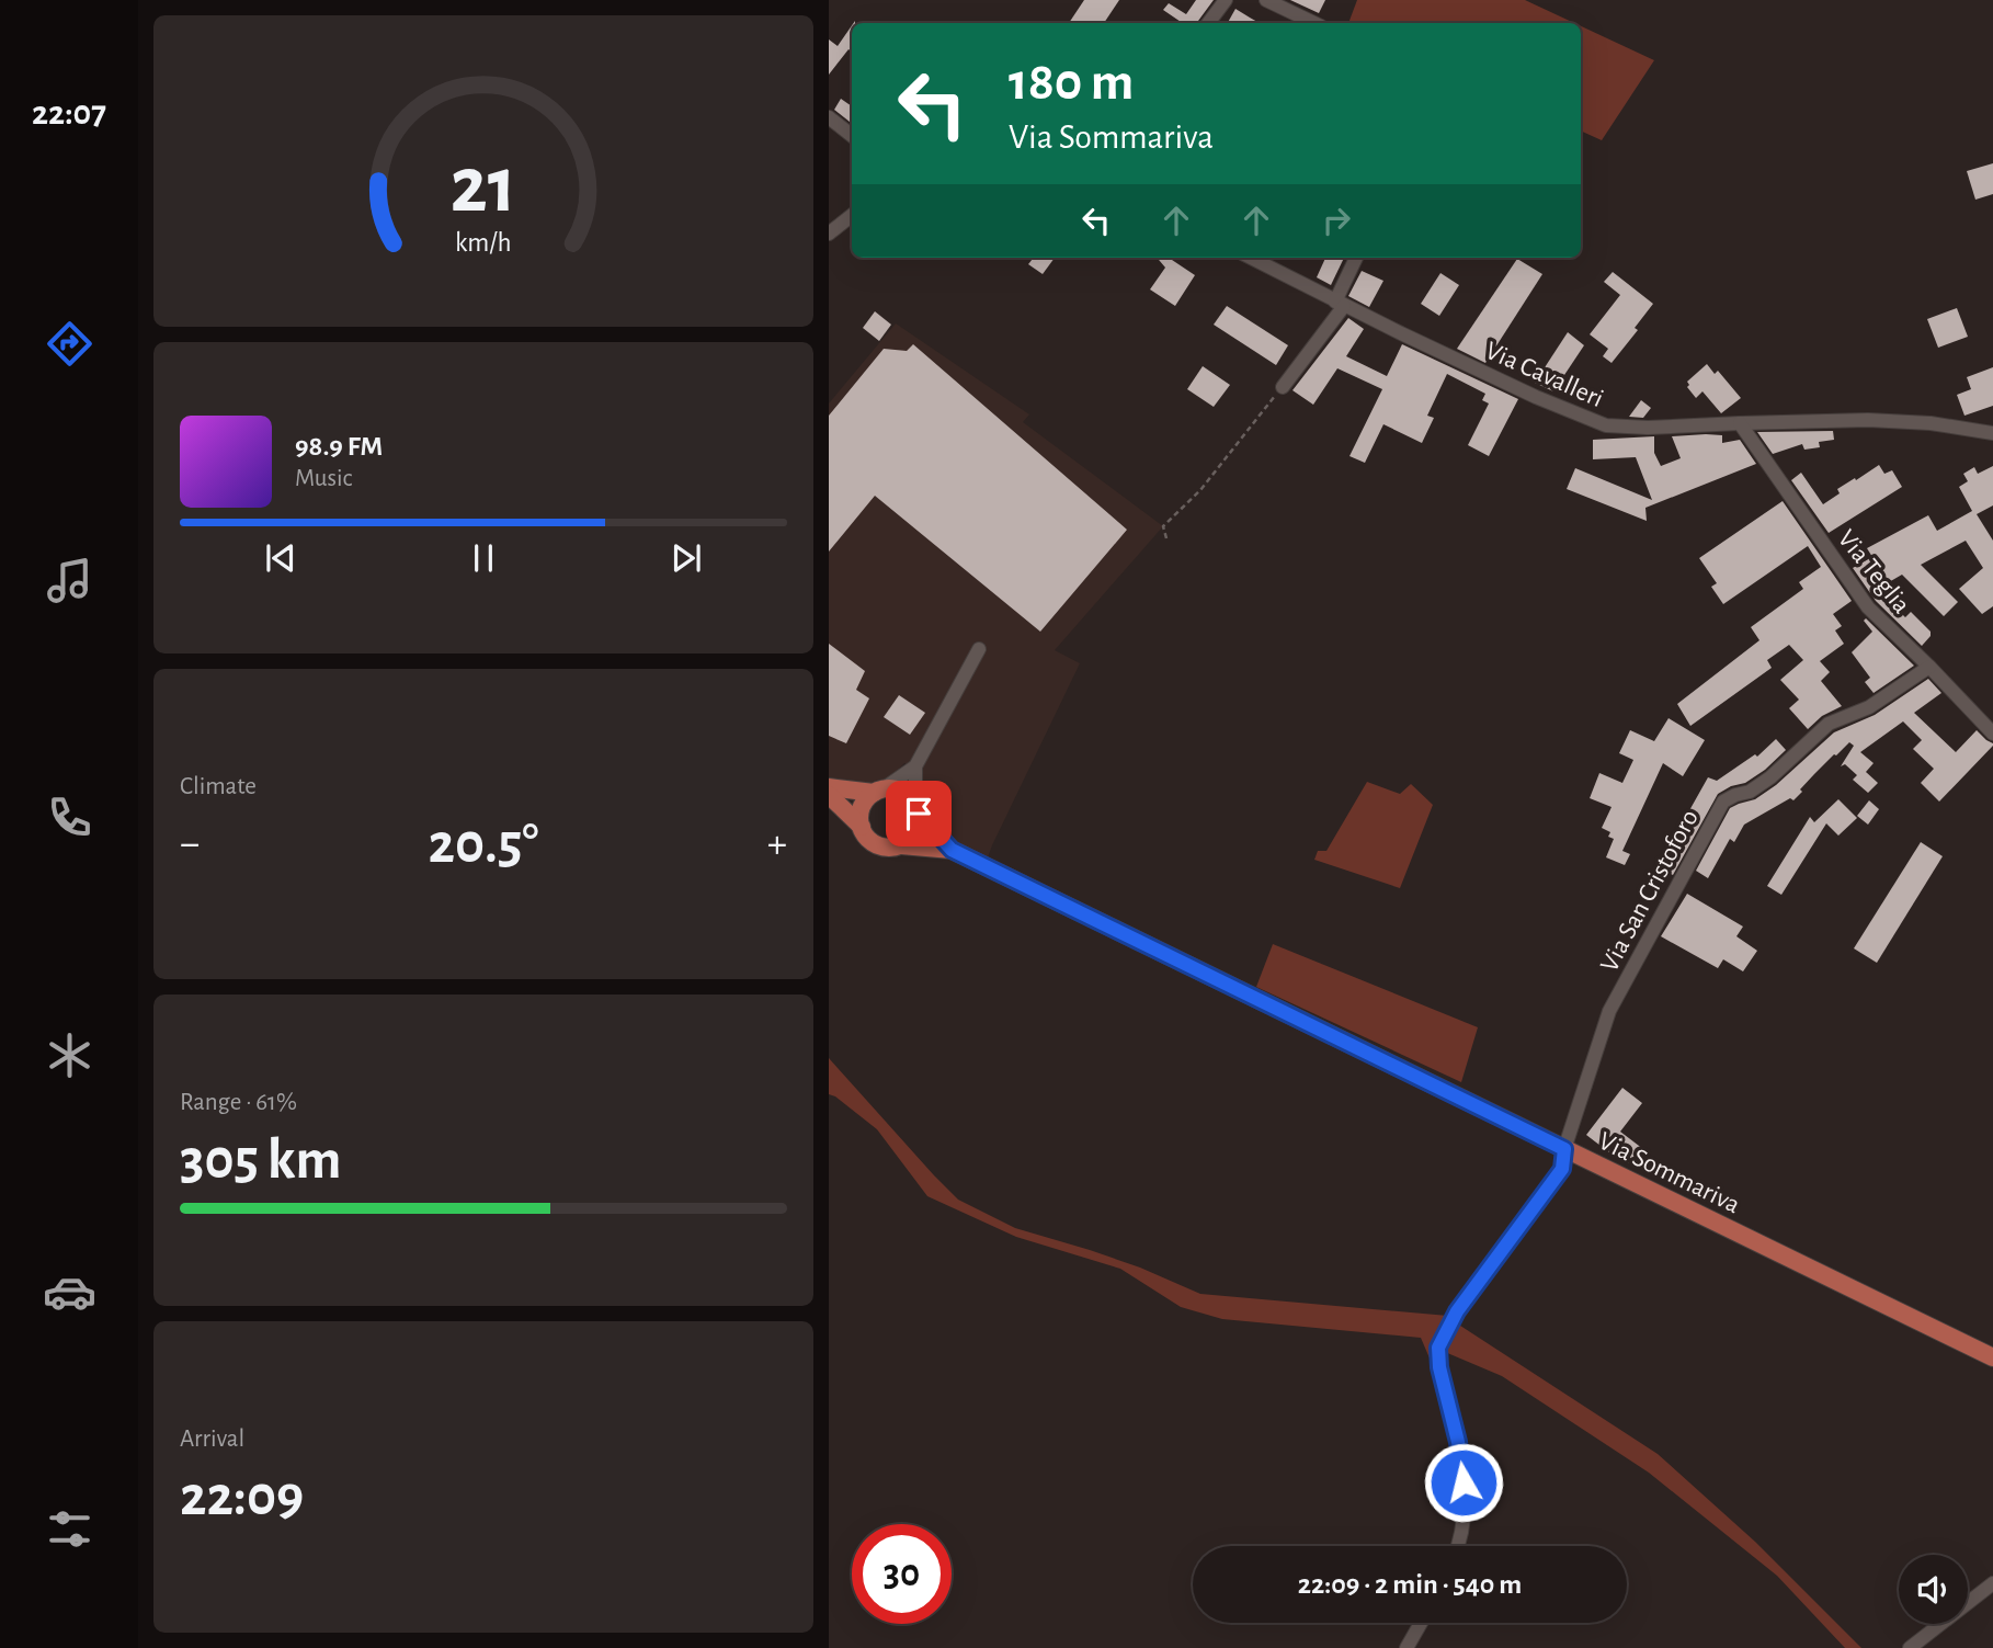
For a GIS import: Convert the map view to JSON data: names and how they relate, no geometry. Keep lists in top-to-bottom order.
{
  "streets": {
    "main road": ["Via Sommariva"],
    "street": ["Via Cavalleri", "Via Teglia", "Via San Cristoforo"]
  },
  "crossings": [
    ["Via Cavalleri", "Via Teglia"],
    ["Via Teglia", "Via San Cristoforo"],
    ["Via San Cristoforo", "Via Sommariva"]
  ],
  "page": {
    "tabs": "22:07",
    "turn": ["180 m", "Via Sommariva"],
    "song": ["98.9 FM", "Music"],
    "tile": [
      "Climate",
      ["Range · 61%", "305 km"],
      ["Arrival", "22:09"]
    ],
    "heat": ["−", "20.5°", "+"],
    "limit": "30",
    "trip": "22:09 · 2 min · 540 m",
    "gauge": ["21", "km/h"]
  }
}
